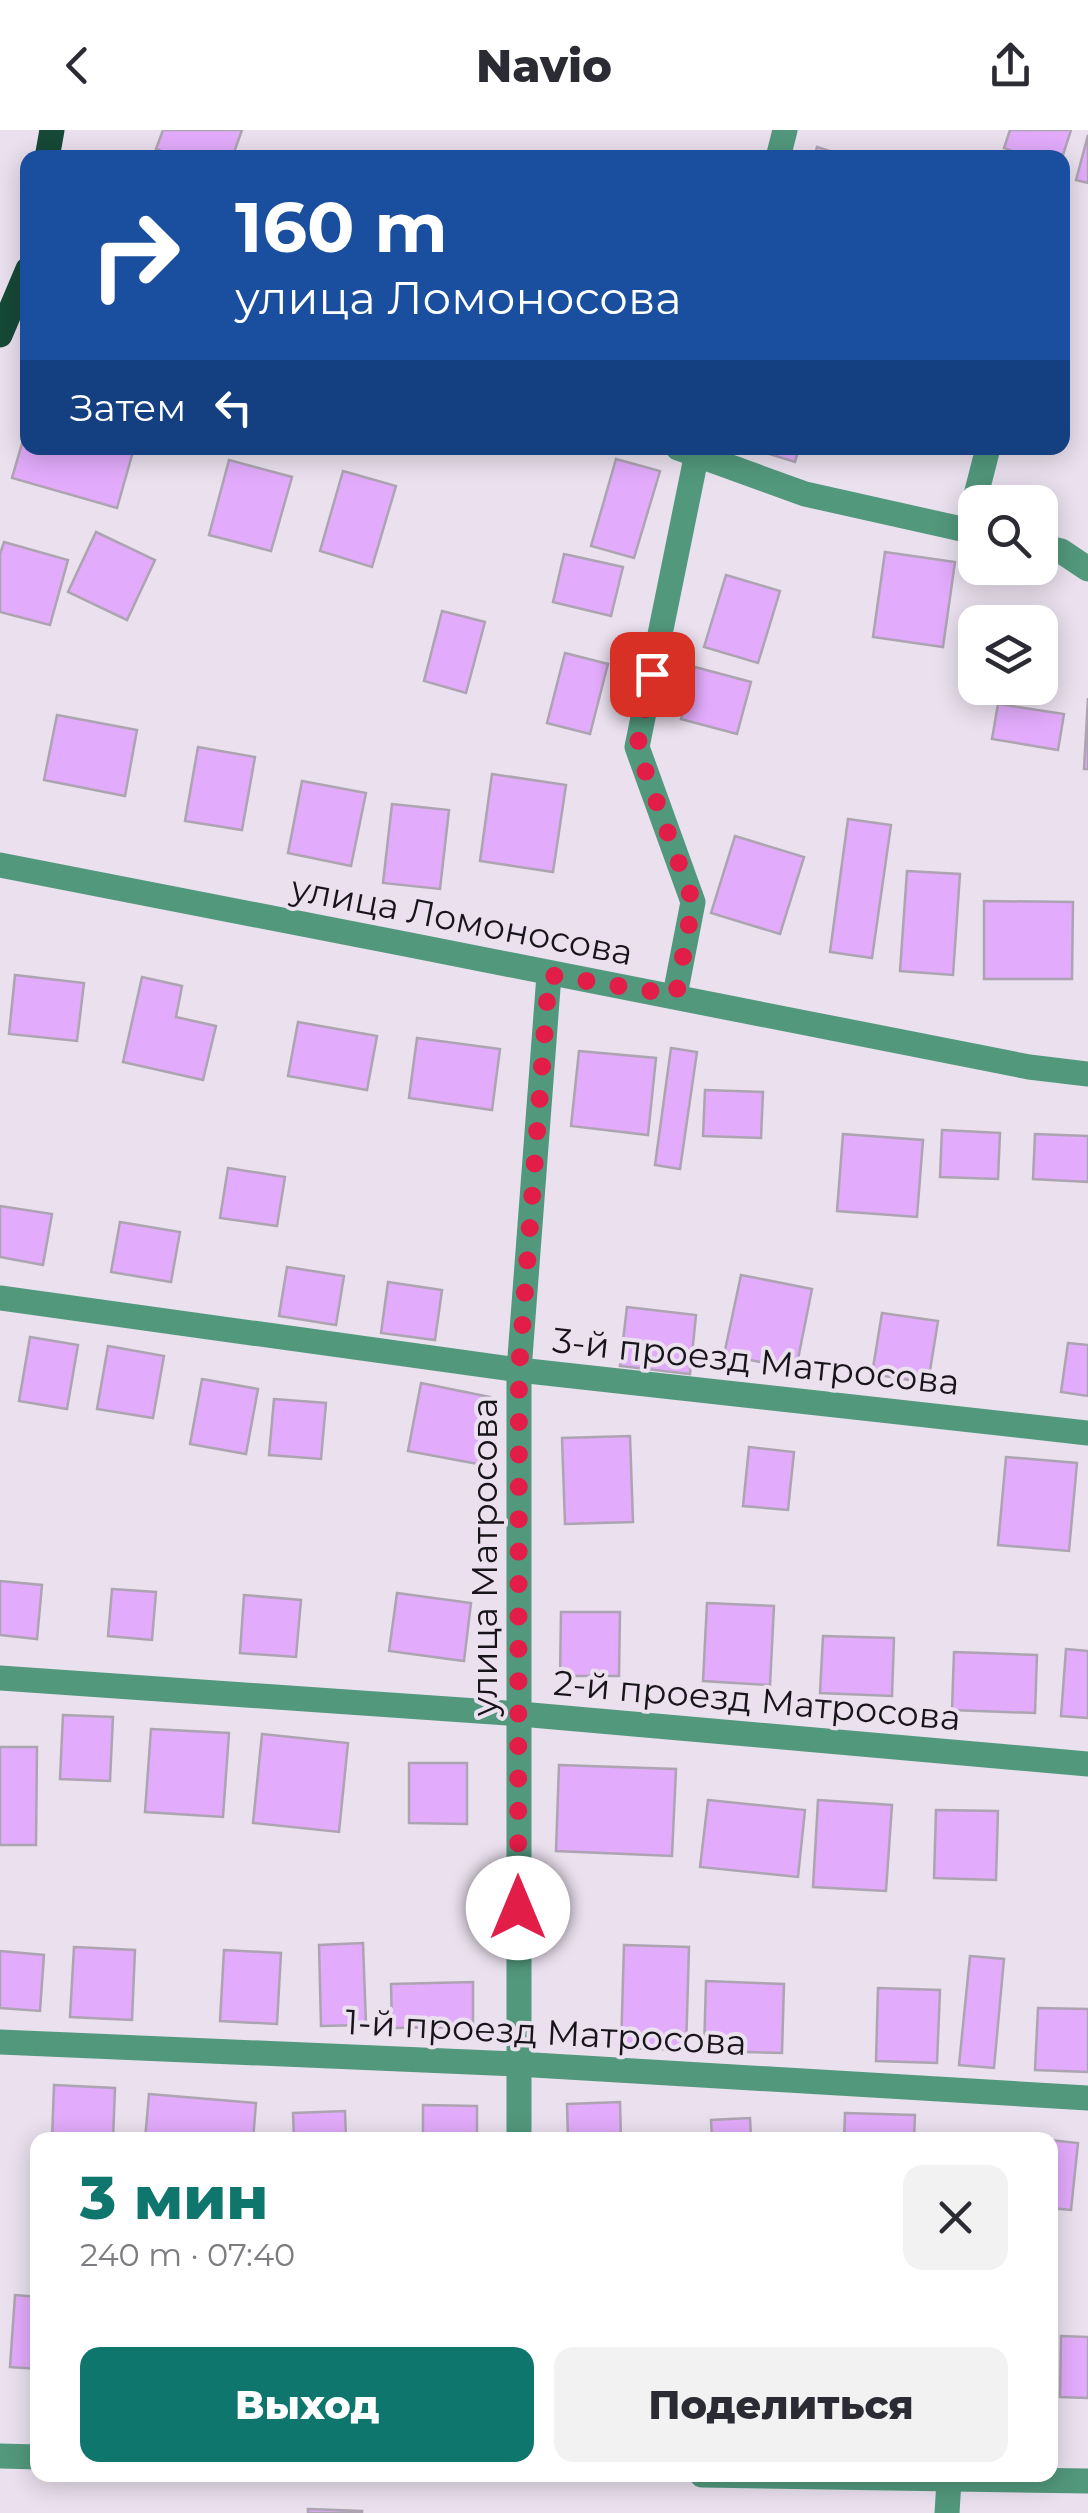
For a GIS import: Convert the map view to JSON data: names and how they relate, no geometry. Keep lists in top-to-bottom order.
{
  "streets": {
    "street": [
      "улица Ломоносова",
      "3-й проезд Матросова",
      "улица Матросова",
      "2-й проезд Матросова",
      "1-й проезд Матросова"
    ]
  },
  "crossings": [
    ["улица Ломоносова", "улица Матросова"],
    ["3-й проезд Матросова", "улица Матросова"],
    ["улица Матросова", "2-й проезд Матросова"],
    ["улица Матросова", "1-й проезд Матросова"]
  ],
  "page": {
    "header": "Navio",
    "turn": ["160 m", "улица Ломоносова"],
    "then": "Затем",
    "heading": ["3 мин", "240 m · 07:40"],
    "buttons": ["Выход", "Поделиться"]
  }
}
